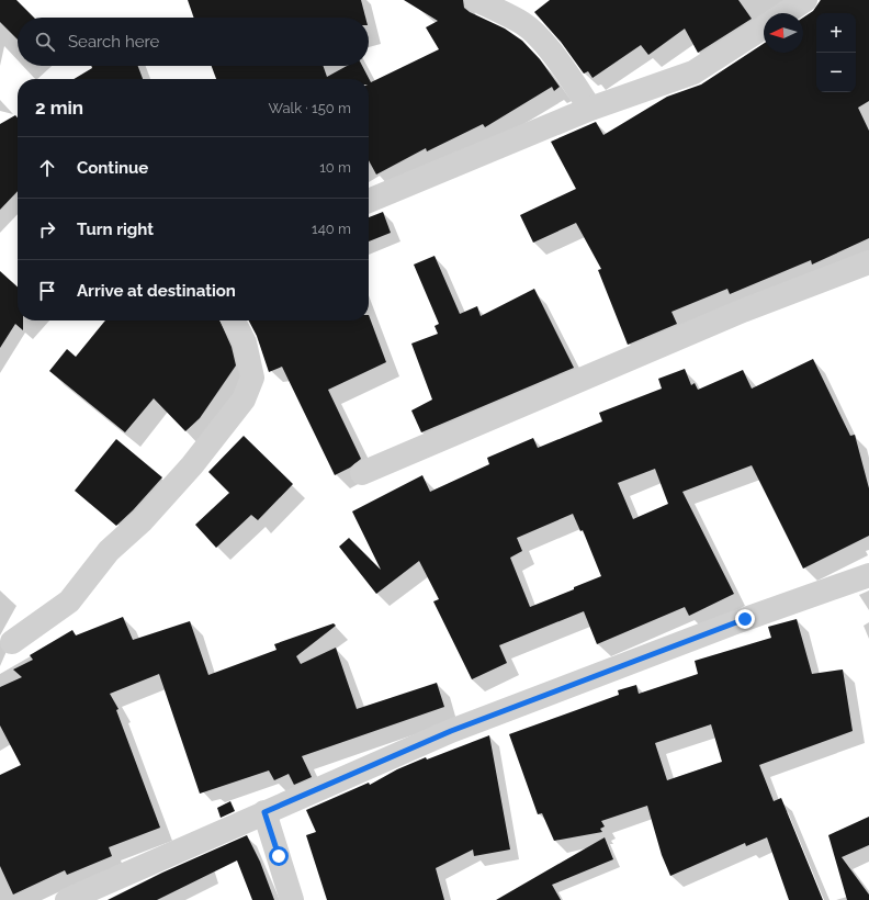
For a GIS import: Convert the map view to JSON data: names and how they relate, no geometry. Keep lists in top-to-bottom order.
{
  "north": "left",
  "page": {
    "map_buttons": ["+", "−"],
    "search": "Search here",
    "heading": ["2 min", "Walk · 150 m"],
    "list": [
      ["Continue", "10 m"],
      ["Turn right", "140 m"],
      "Arrive at destination"
    ]
  }
}
